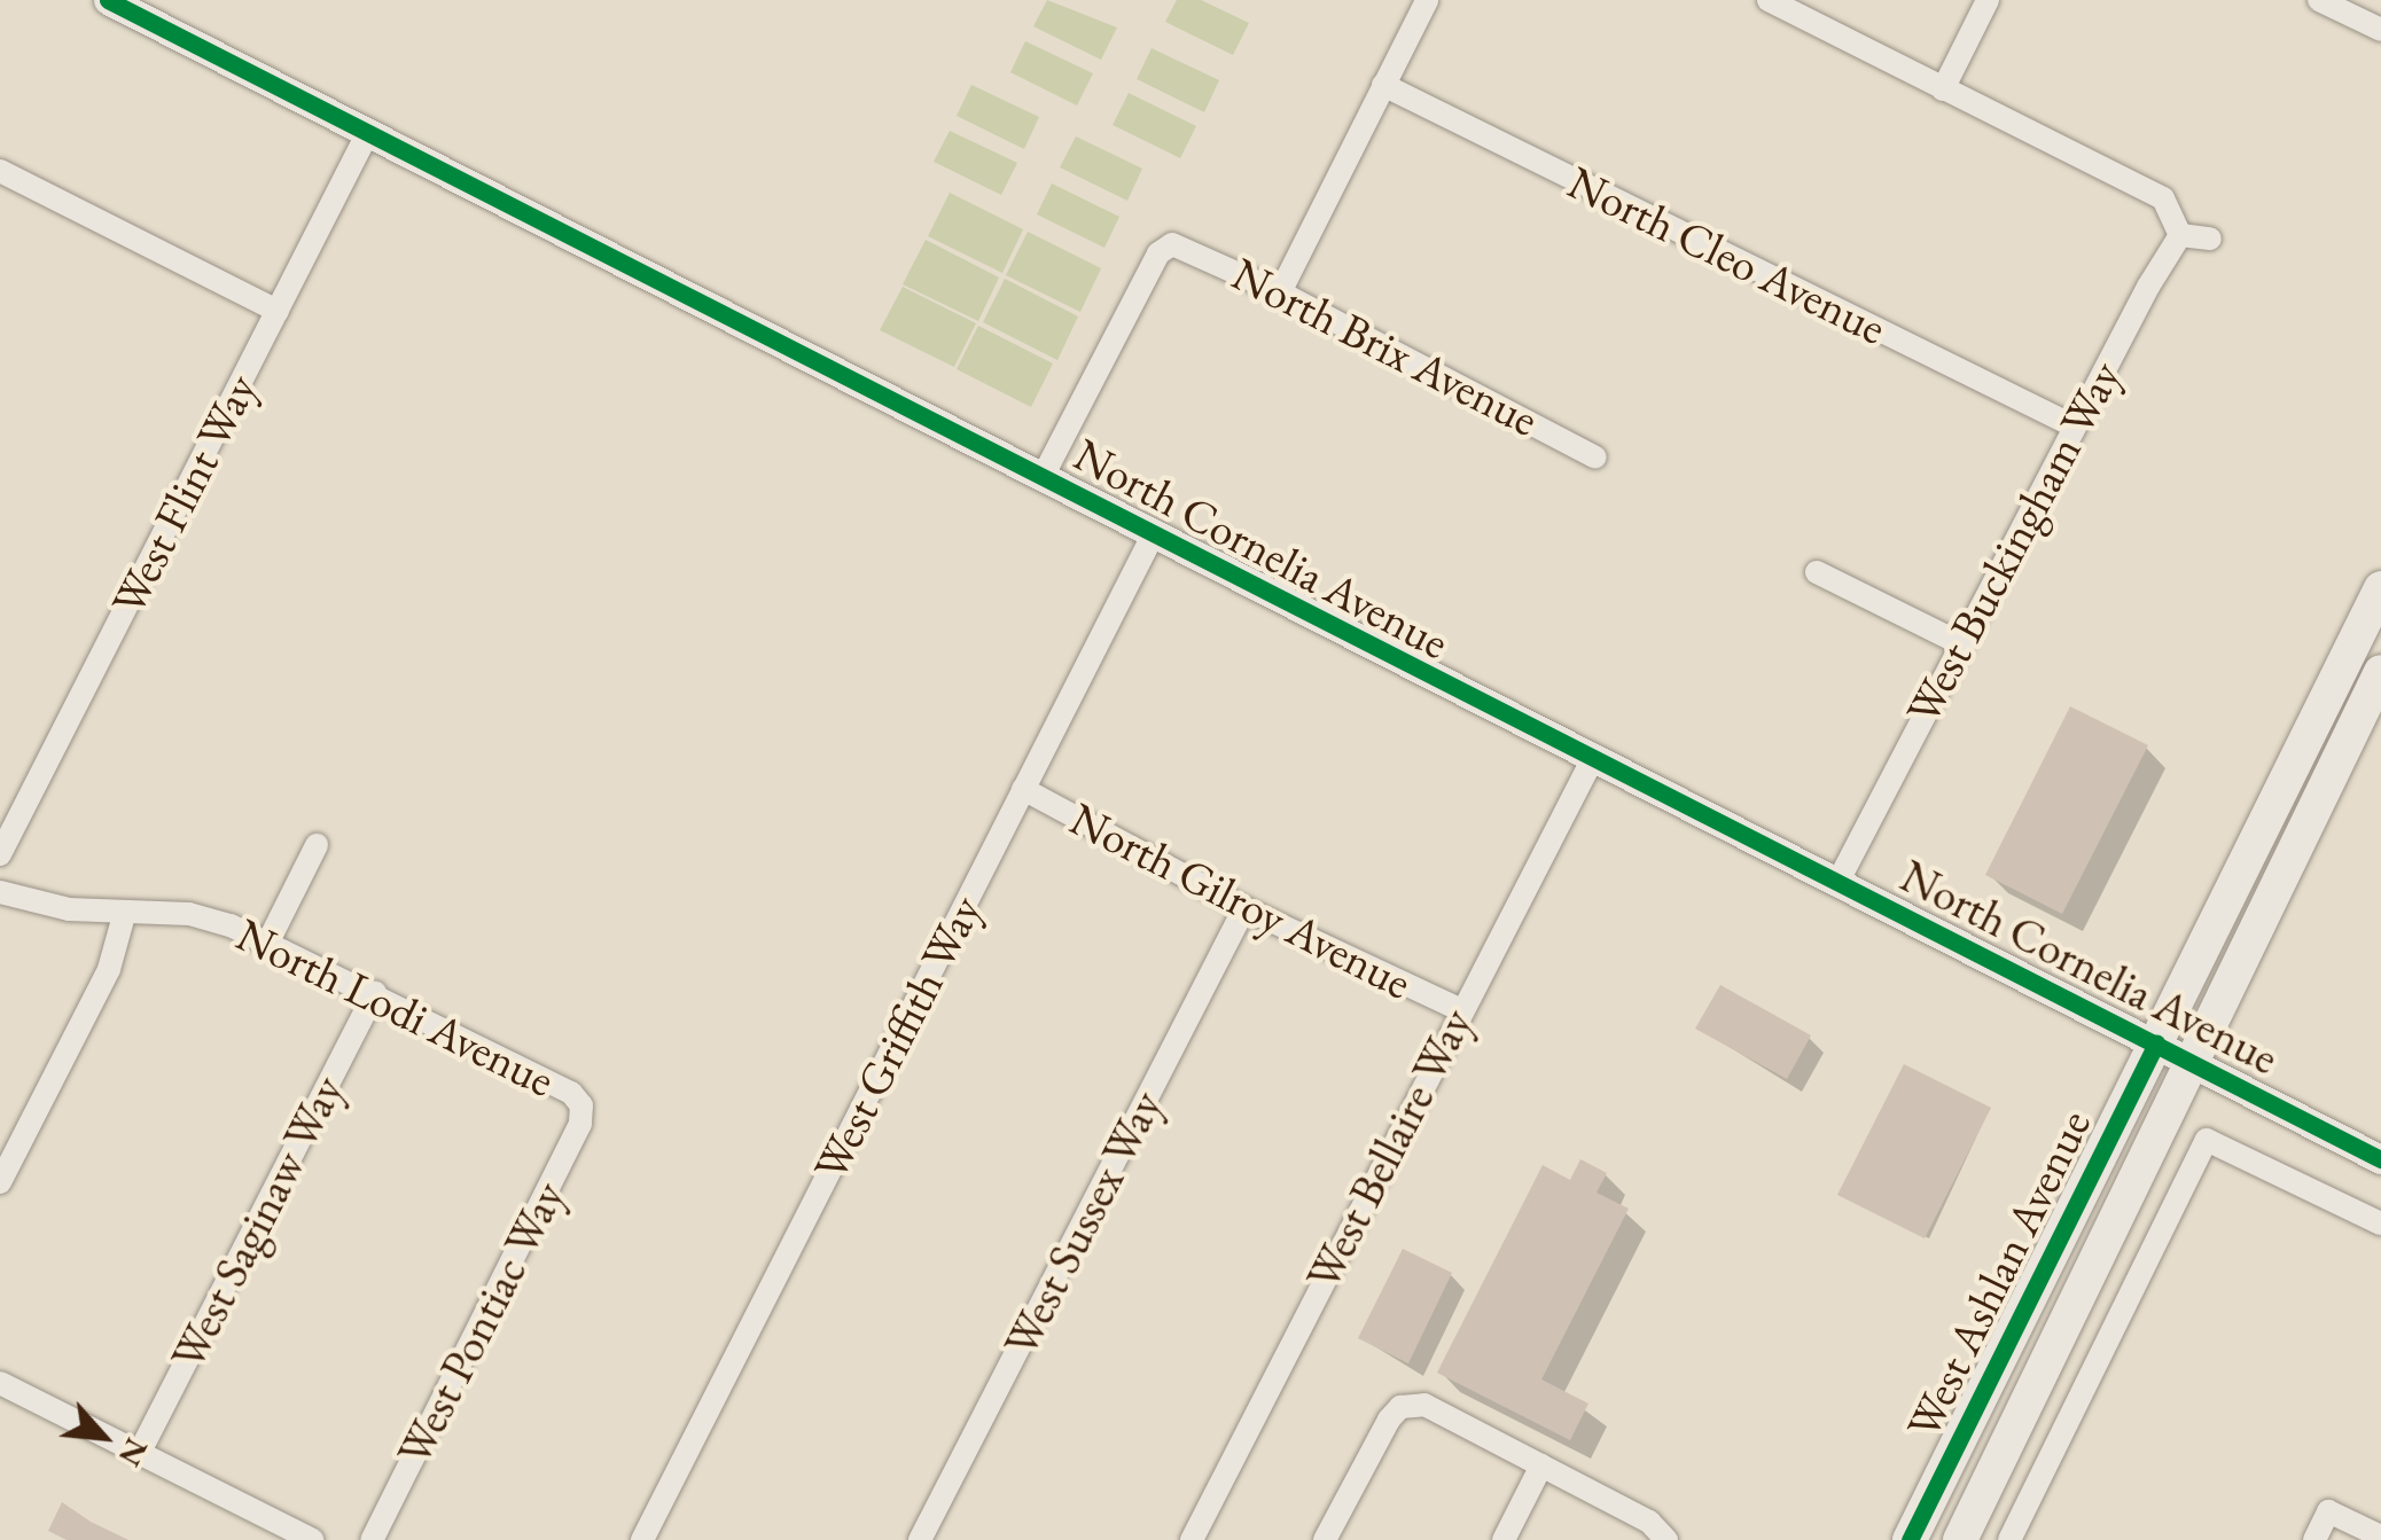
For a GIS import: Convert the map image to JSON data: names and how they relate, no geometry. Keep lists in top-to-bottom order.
{
  "streets": {
    "main road": ["West Ashlan Avenue"],
    "street": [
      "North Cleo Avenue",
      "North Brix Avenue",
      "West Flint Way",
      "West Buckingham Way",
      "North Cornelia Avenue",
      "North Gilroy Avenue",
      "North Lodi Avenue",
      "West Griffith Way",
      "West Bellaire Way",
      "West Saginaw Way",
      "West Sussex Way",
      "West Pontiac Way"
    ]
  },
  "crossings": [
    ["North Cleo Avenue", "West Buckingham Way"],
    ["North Brix Avenue", "North Cornelia Avenue"],
    ["West Flint Way", "North Cornelia Avenue"],
    ["West Buckingham Way", "North Cornelia Avenue"],
    ["North Cornelia Avenue", "West Griffith Way"],
    ["North Cornelia Avenue", "West Bellaire Way"],
    ["North Cornelia Avenue", "West Ashlan Avenue"],
    ["North Gilroy Avenue", "West Griffith Way"],
    ["North Gilroy Avenue", "West Bellaire Way"],
    ["North Gilroy Avenue", "West Sussex Way"],
    ["North Lodi Avenue", "West Saginaw Way"],
    ["North Lodi Avenue", "West Pontiac Way"]
  ],
  "north": "bottom right"
}
